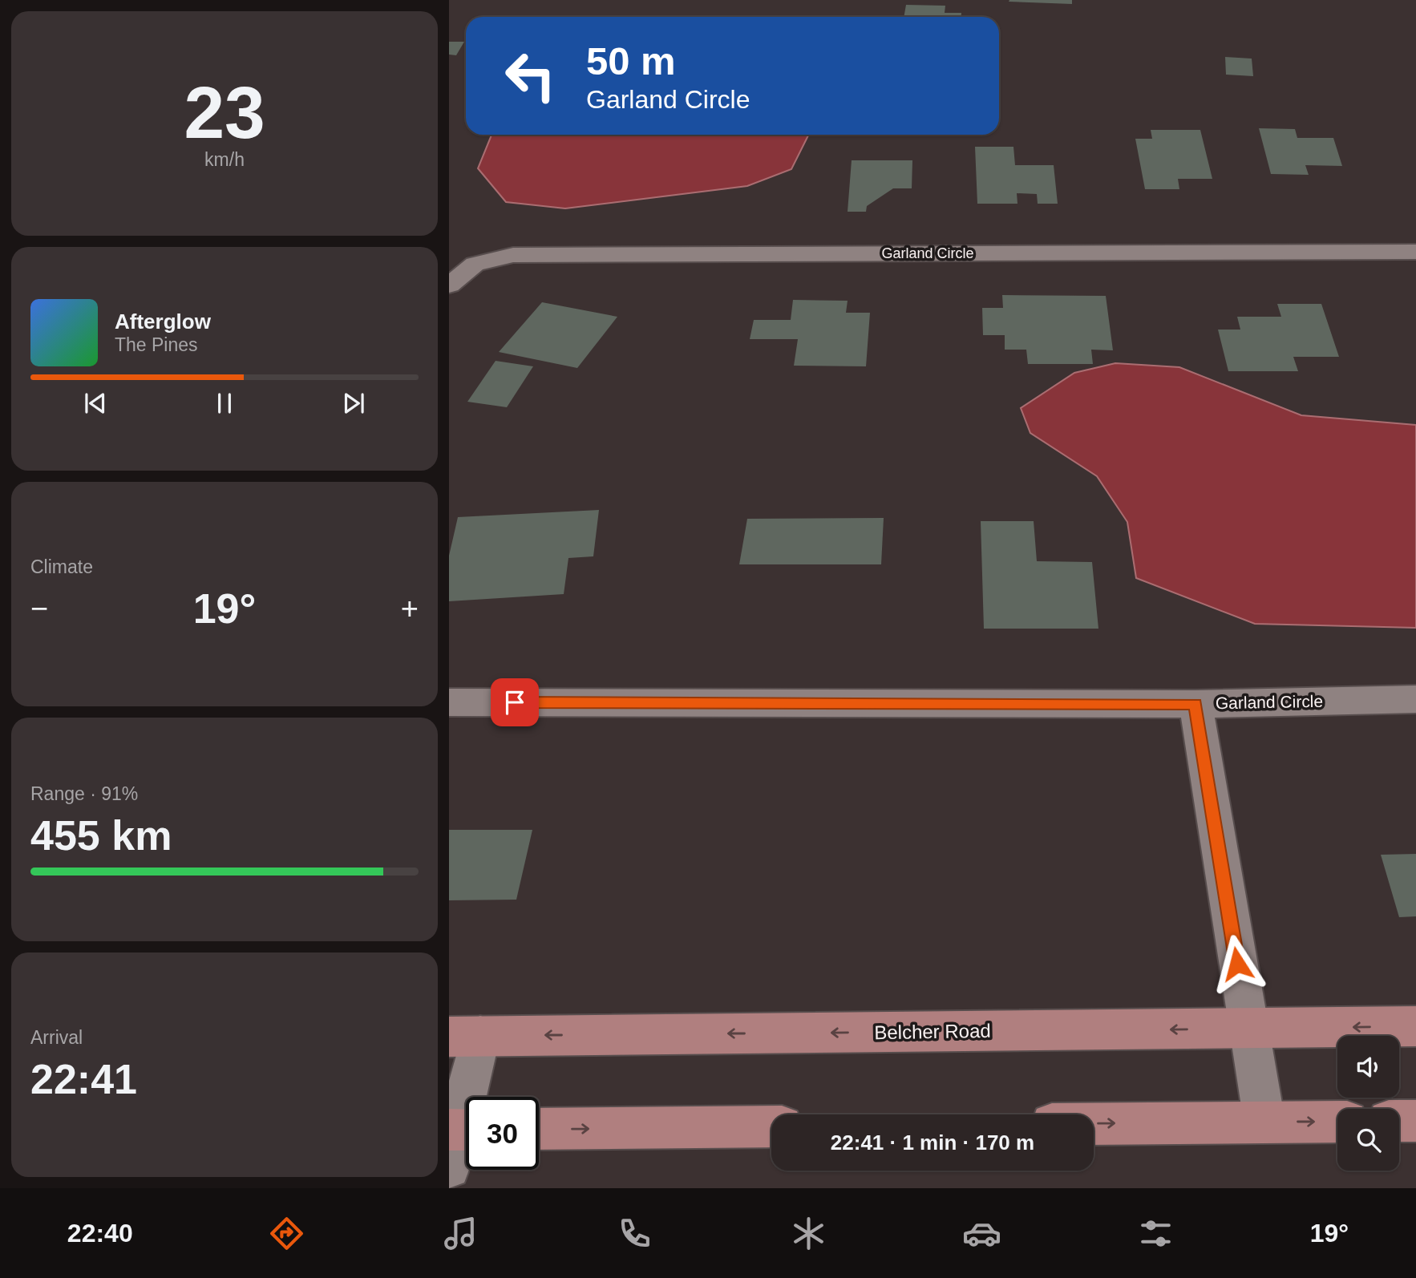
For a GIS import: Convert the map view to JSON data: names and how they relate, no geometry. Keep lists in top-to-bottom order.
{
  "streets": {
    "main road": ["Belcher Road"],
    "street": ["Garland Circle"]
  },
  "page": {
    "tile": [
      ["23", "km/h"],
      "Climate",
      ["Range · 91%", "455 km"],
      ["Arrival", "22:41"]
    ],
    "turn": ["50 m", "Garland Circle"],
    "song": ["Afterglow", "The Pines"],
    "heat": ["−", "19°", "+"],
    "limit": "30",
    "trip": "22:41 · 1 min · 170 m",
    "tabs": ["22:40", "19°"]
  }
}
